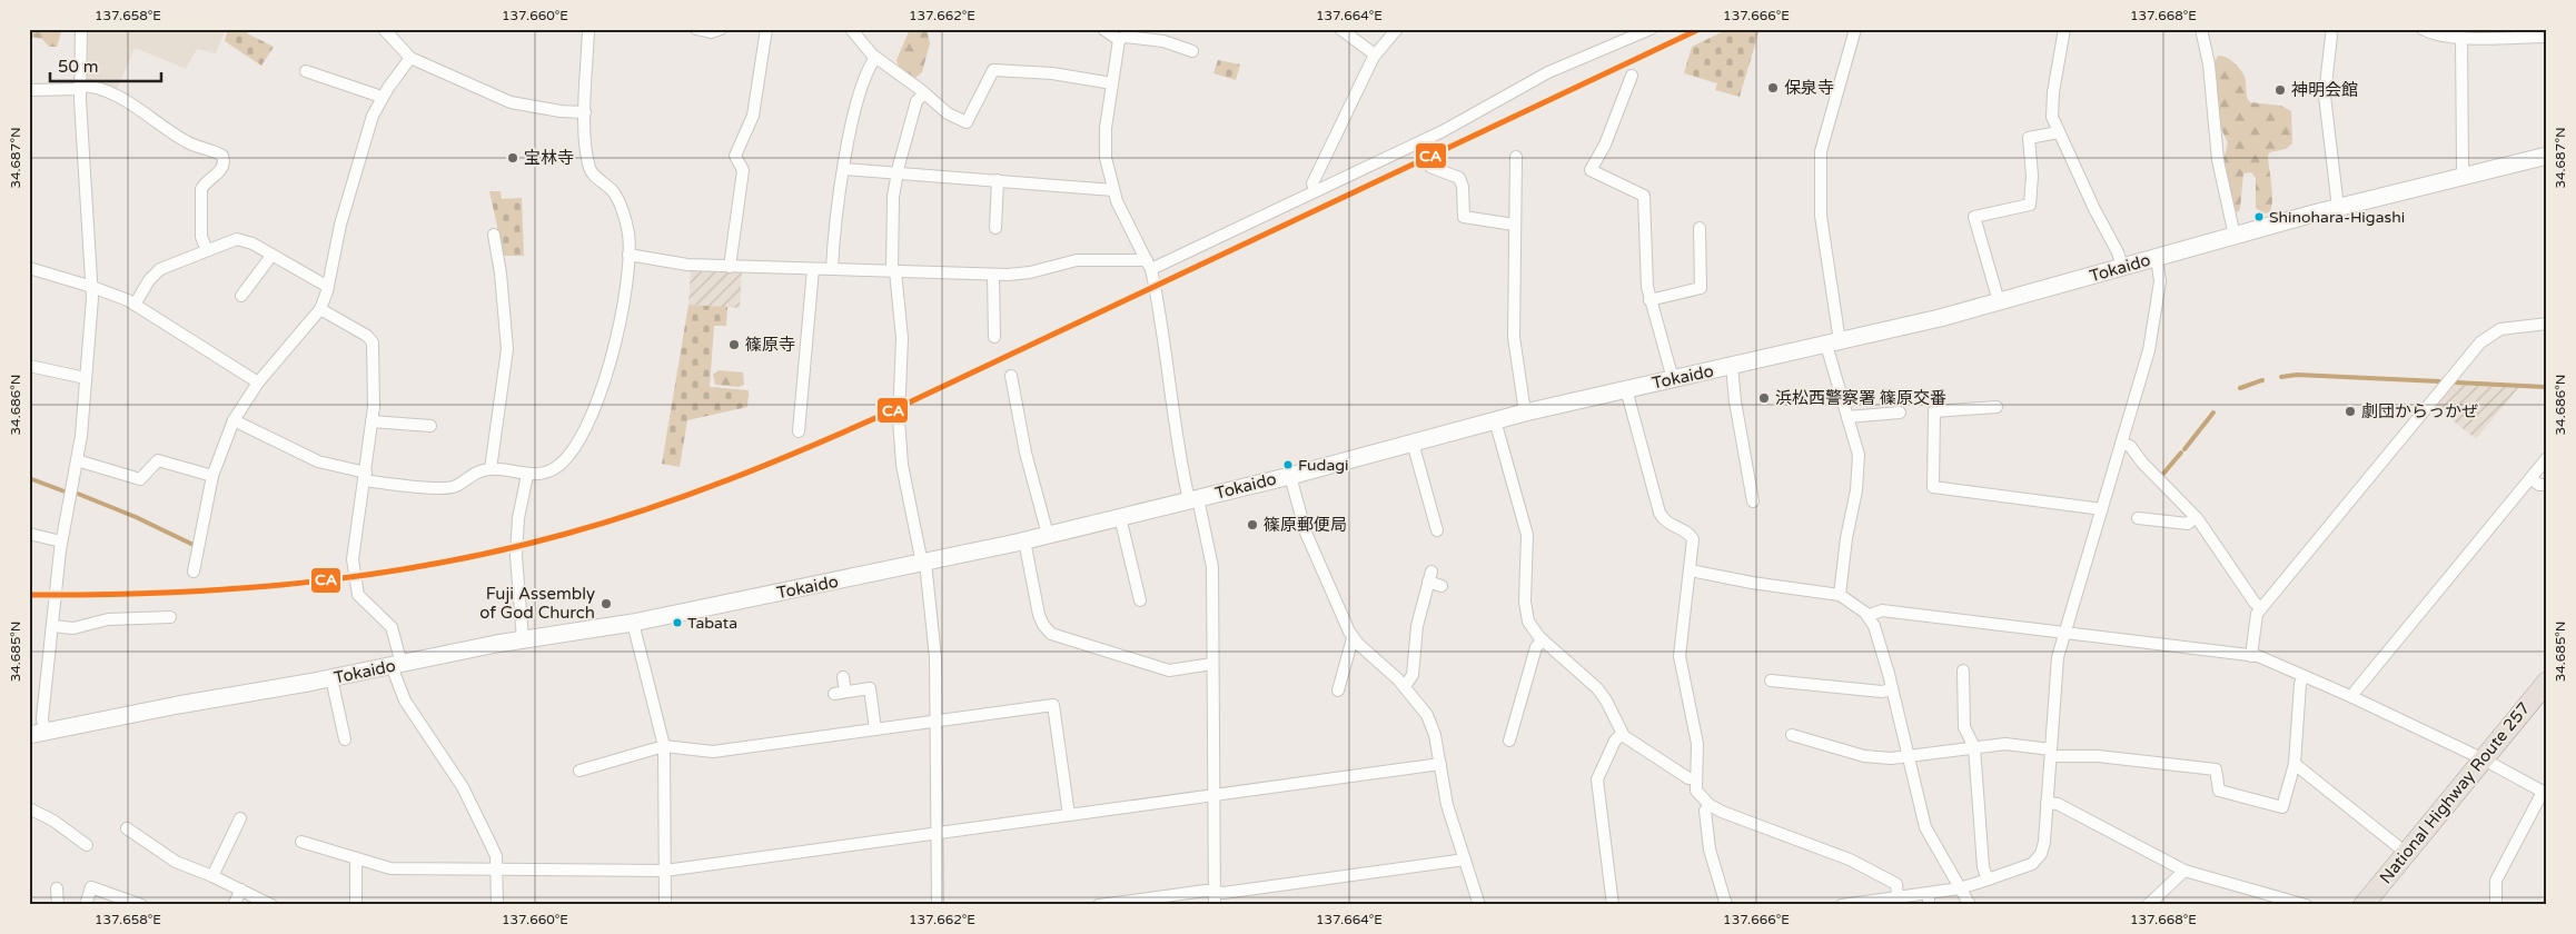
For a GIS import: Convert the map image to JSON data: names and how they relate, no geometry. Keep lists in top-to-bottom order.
{
  "streets": {
    "highway": ["National Highway Route 257"],
    "main road": ["Tokaido"]
  },
  "places": [
    "保泉寺",
    "神明会館",
    "宝林寺",
    "Shinohara-Higashi",
    "篠原寺",
    "浜松西警察署 篠原交番",
    "劇団からっかぜ",
    "Fudagi",
    "篠原郵便局",
    "Fuji Assembly of God Church",
    "Tabata"
  ],
  "lines": ["transit line CA"],
  "scale_bar": "50 m",
  "coordinates": [
    "137.658°E",
    "137.660°E",
    "137.662°E",
    "137.664°E",
    "137.666°E",
    "137.668°E",
    "34.687°N",
    "34.686°N",
    "34.685°N"
  ]
}
